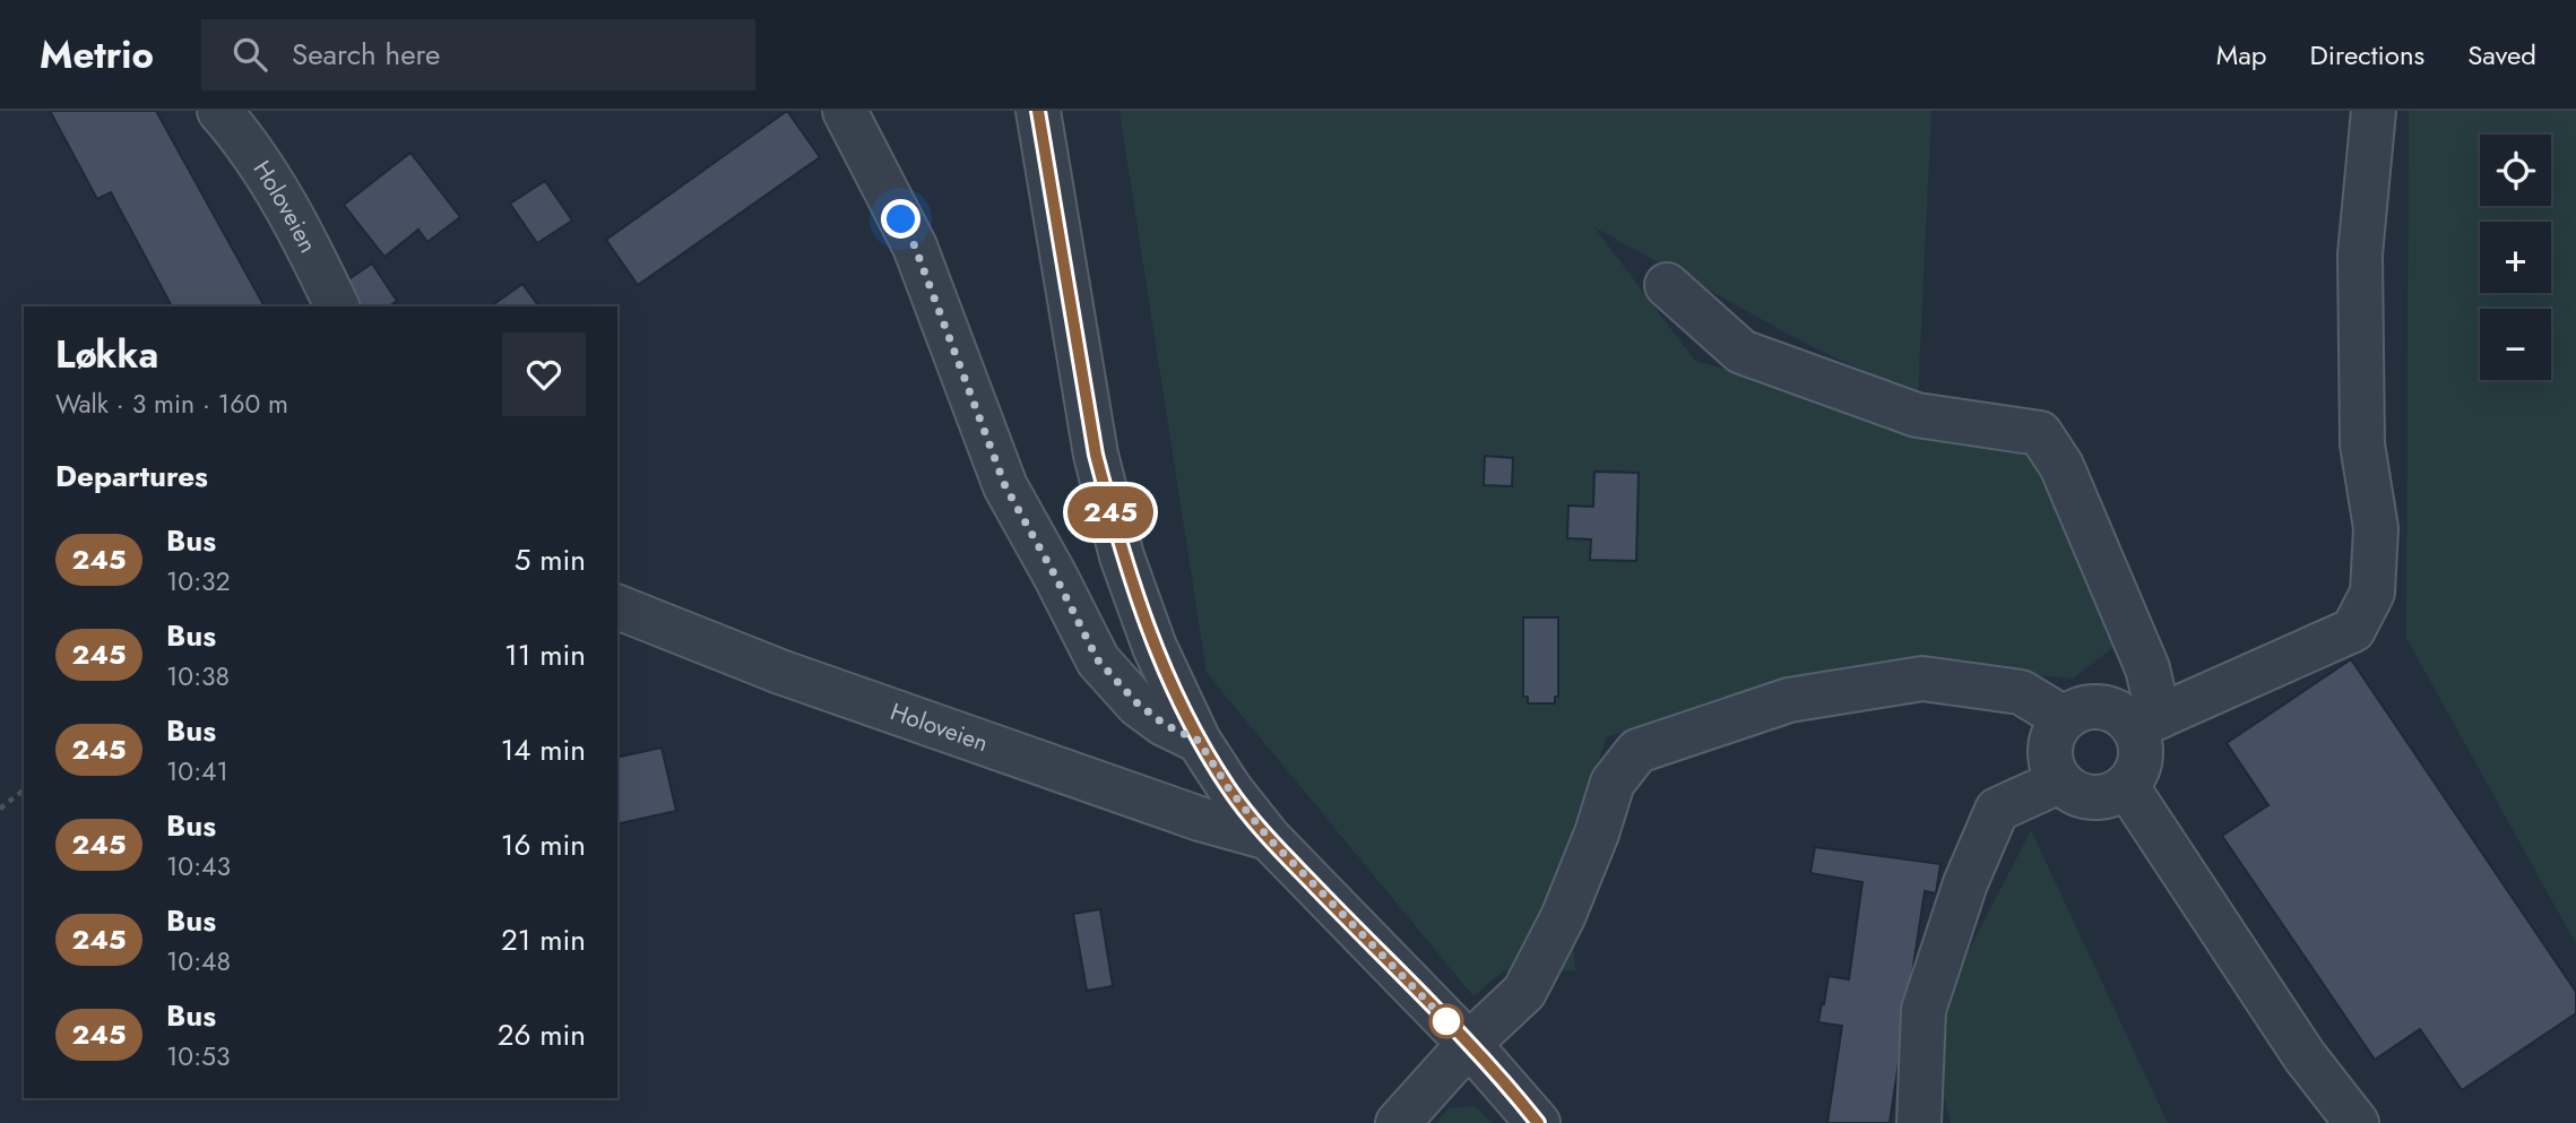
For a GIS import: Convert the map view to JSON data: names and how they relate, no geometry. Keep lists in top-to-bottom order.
{
  "streets": {
    "street": ["Holoveien"]
  },
  "lines": ["bus line 245"],
  "page": {
    "header": "Metrio",
    "search": "Search here",
    "nav": ["Map", "Directions", "Saved"],
    "on_map": "245",
    "map_buttons": ["+", "−"],
    "heading": [
      ["Løkka", "Walk · 3 min · 160 m"],
      "Departures"
    ],
    "list": [
      {
        "mark": "245",
        "name": "Bus",
        "note": "10:32",
        "value": "5 min"
      },
      {
        "mark": "245",
        "name": "Bus",
        "note": "10:38",
        "value": "11 min"
      },
      {
        "mark": "245",
        "name": "Bus",
        "note": "10:41",
        "value": "14 min"
      },
      {
        "mark": "245",
        "name": "Bus",
        "note": "10:43",
        "value": "16 min"
      },
      {
        "mark": "245",
        "name": "Bus",
        "note": "10:48",
        "value": "21 min"
      },
      {
        "mark": "245",
        "name": "Bus",
        "note": "10:53",
        "value": "26 min"
      }
    ]
  }
}
